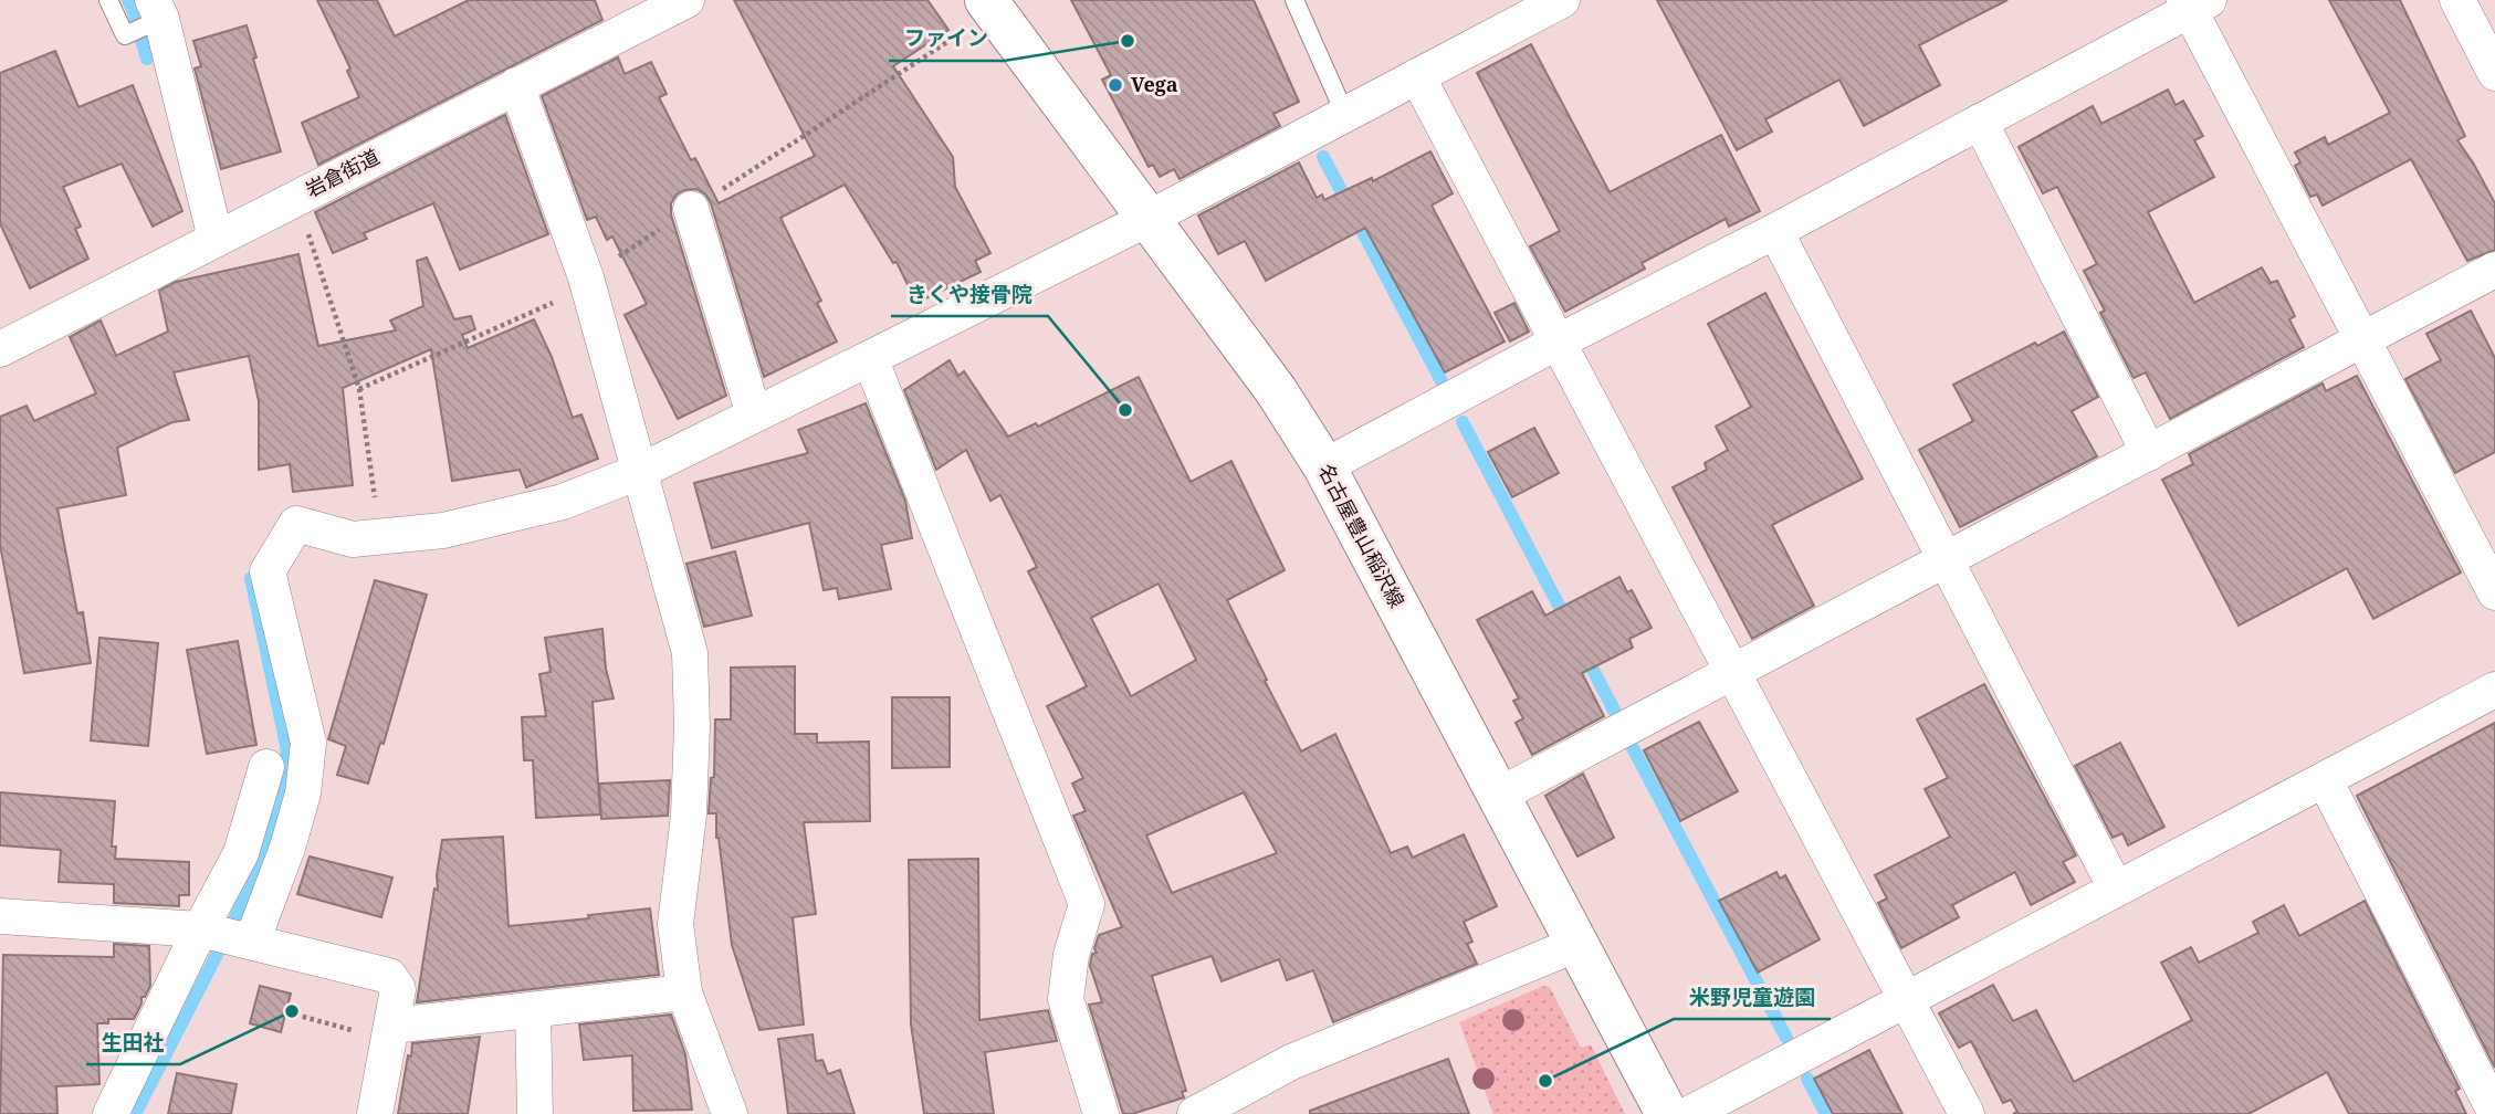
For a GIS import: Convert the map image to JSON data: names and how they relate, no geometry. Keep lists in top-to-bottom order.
{
  "streets": {
    "main road": ["名古屋豊山稲沢線"],
    "street": ["岩倉街道"]
  },
  "places": [
    "ファイン",
    "Vega",
    "きくや接骨院",
    "生田社",
    "米野児童遊園"
  ]
}
